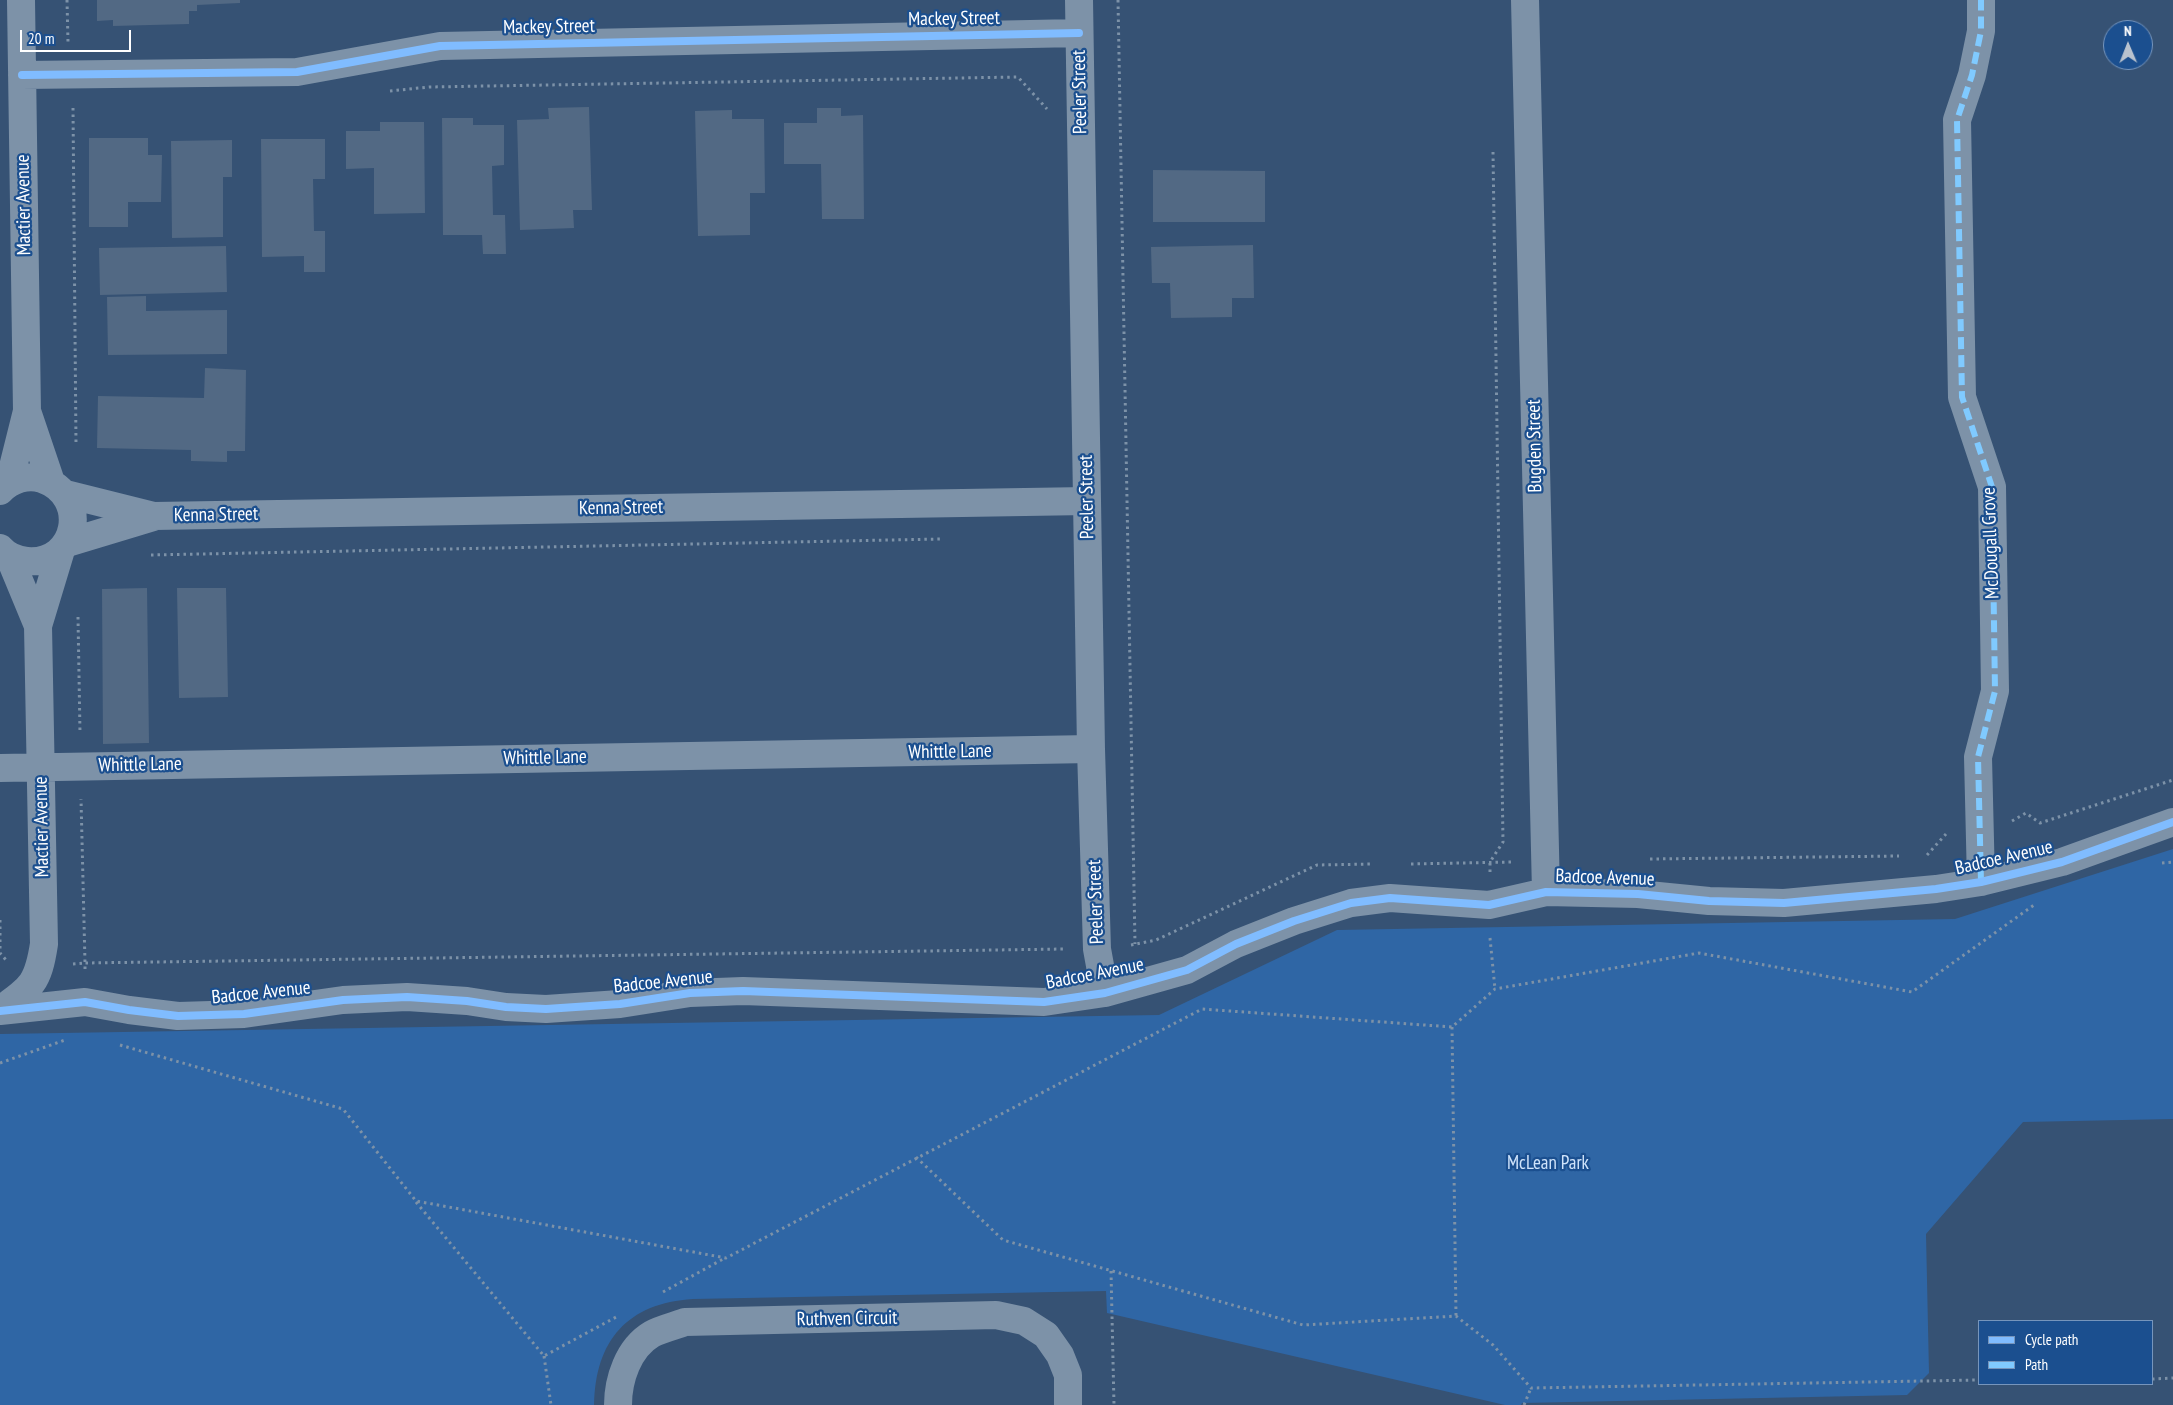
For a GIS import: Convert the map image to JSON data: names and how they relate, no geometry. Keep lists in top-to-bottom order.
{
  "streets": {
    "street": [
      "Mackey Street",
      "Peeler Street",
      "Mactier Avenue",
      "Bugden Street",
      "Kenna Street",
      "McDougall Grove",
      "Whittle Lane",
      "Badcoe Avenue",
      "Ruthven Circuit"
    ]
  },
  "crossings": [
    ["Mackey Street", "Peeler Street"],
    ["Mackey Street", "Mactier Avenue"],
    ["Peeler Street", "Kenna Street"],
    ["Peeler Street", "Whittle Lane"],
    ["Peeler Street", "Badcoe Avenue"],
    ["Mactier Avenue", "Kenna Street"],
    ["Mactier Avenue", "Whittle Lane"],
    ["Mactier Avenue", "Badcoe Avenue"],
    ["Bugden Street", "Badcoe Avenue"],
    ["McDougall Grove", "Badcoe Avenue"]
  ],
  "parks": ["McLean Park"],
  "legend": ["Cycle path", "Path"],
  "scale_bar": "20 m",
  "north": "top"
}
